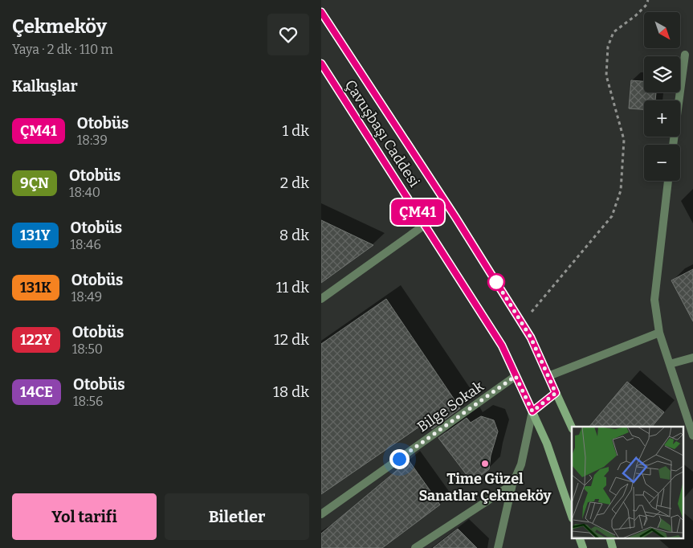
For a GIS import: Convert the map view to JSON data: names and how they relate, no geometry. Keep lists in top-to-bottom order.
{
  "streets": {
    "main road": ["Çavuşbaşı Caddesi"],
    "street": ["Bilge Sokak"]
  },
  "crossings": [
    ["Çavuşbaşı Caddesi", "Bilge Sokak"]
  ],
  "places": ["Time Güzel Sanatlar Çekmeköy"],
  "lines": ["bus line ÇM41"],
  "north": "bottom right",
  "page": {
    "heading": [
      ["Çekmeköy", "Yaya · 2 dk · 110 m"],
      "Kalkışlar"
    ],
    "on_map": "ÇM41",
    "map_buttons": ["+", "−"],
    "list": [
      {
        "mark": "ÇM41",
        "name": "Otobüs",
        "note": "18:39",
        "value": "1 dk"
      },
      {
        "mark": "9ÇN",
        "name": "Otobüs",
        "note": "18:40",
        "value": "2 dk"
      },
      {
        "mark": "131Y",
        "name": "Otobüs",
        "note": "18:46",
        "value": "8 dk"
      },
      {
        "mark": "131K",
        "name": "Otobüs",
        "note": "18:49",
        "value": "11 dk"
      },
      {
        "mark": "122Y",
        "name": "Otobüs",
        "note": "18:50",
        "value": "12 dk"
      },
      {
        "mark": "14CE",
        "name": "Otobüs",
        "note": "18:56",
        "value": "18 dk"
      }
    ],
    "buttons": ["Yol tarifi", "Biletler"]
  }
}
